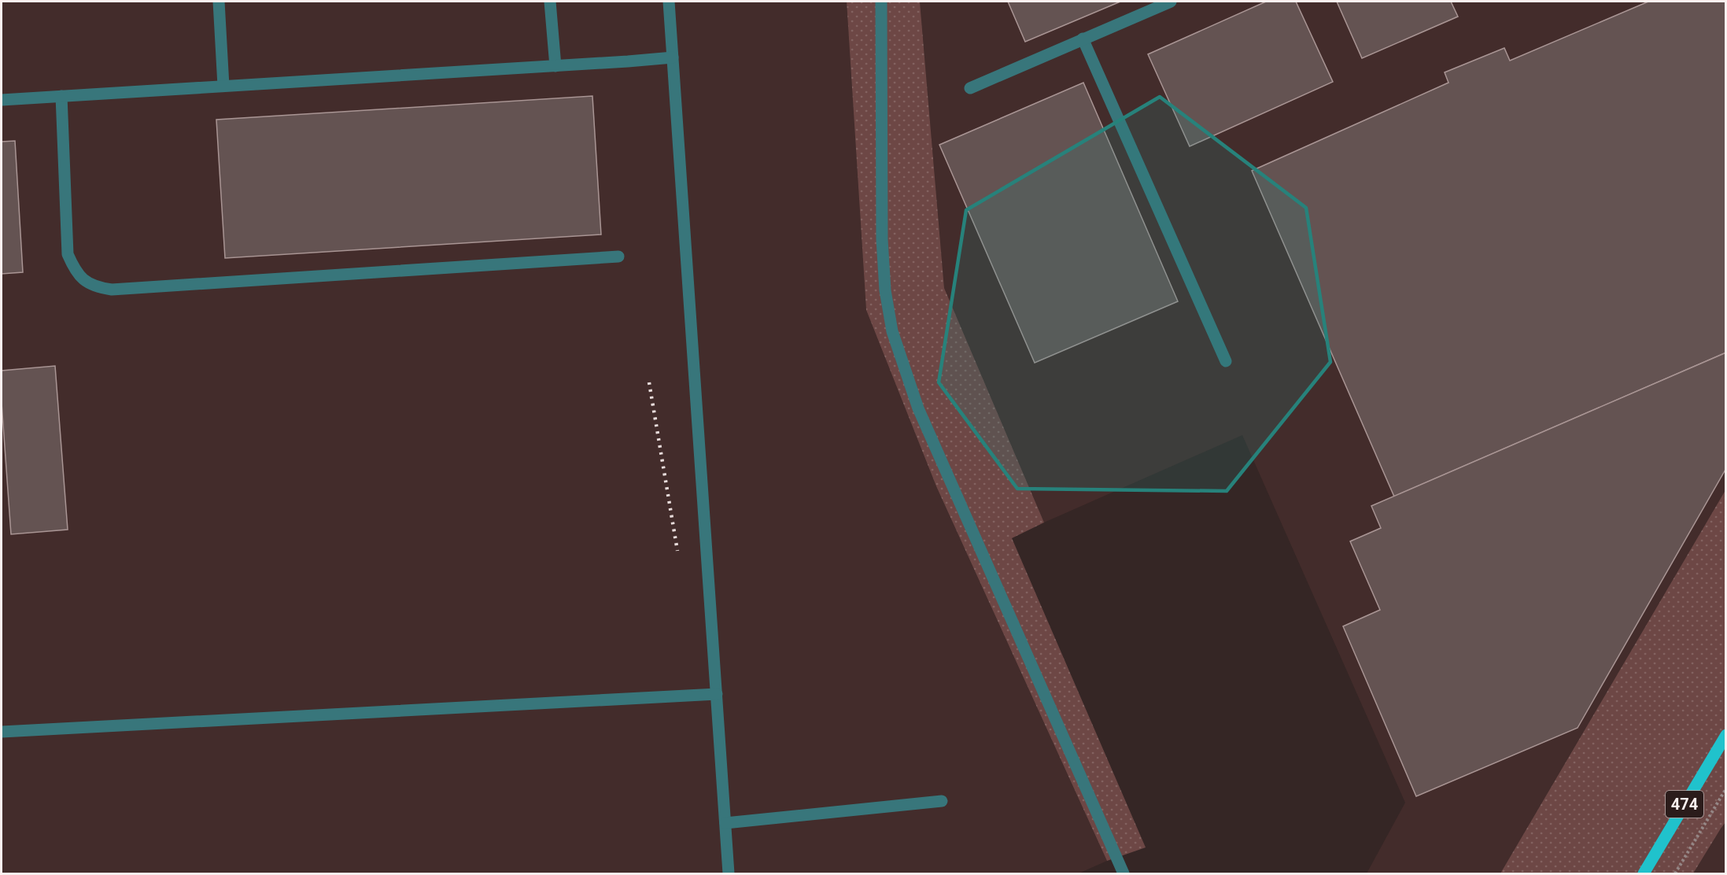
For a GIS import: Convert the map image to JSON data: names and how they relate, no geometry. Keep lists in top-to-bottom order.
{
  "streets": {
    "main road": ["474"]
  }
}
